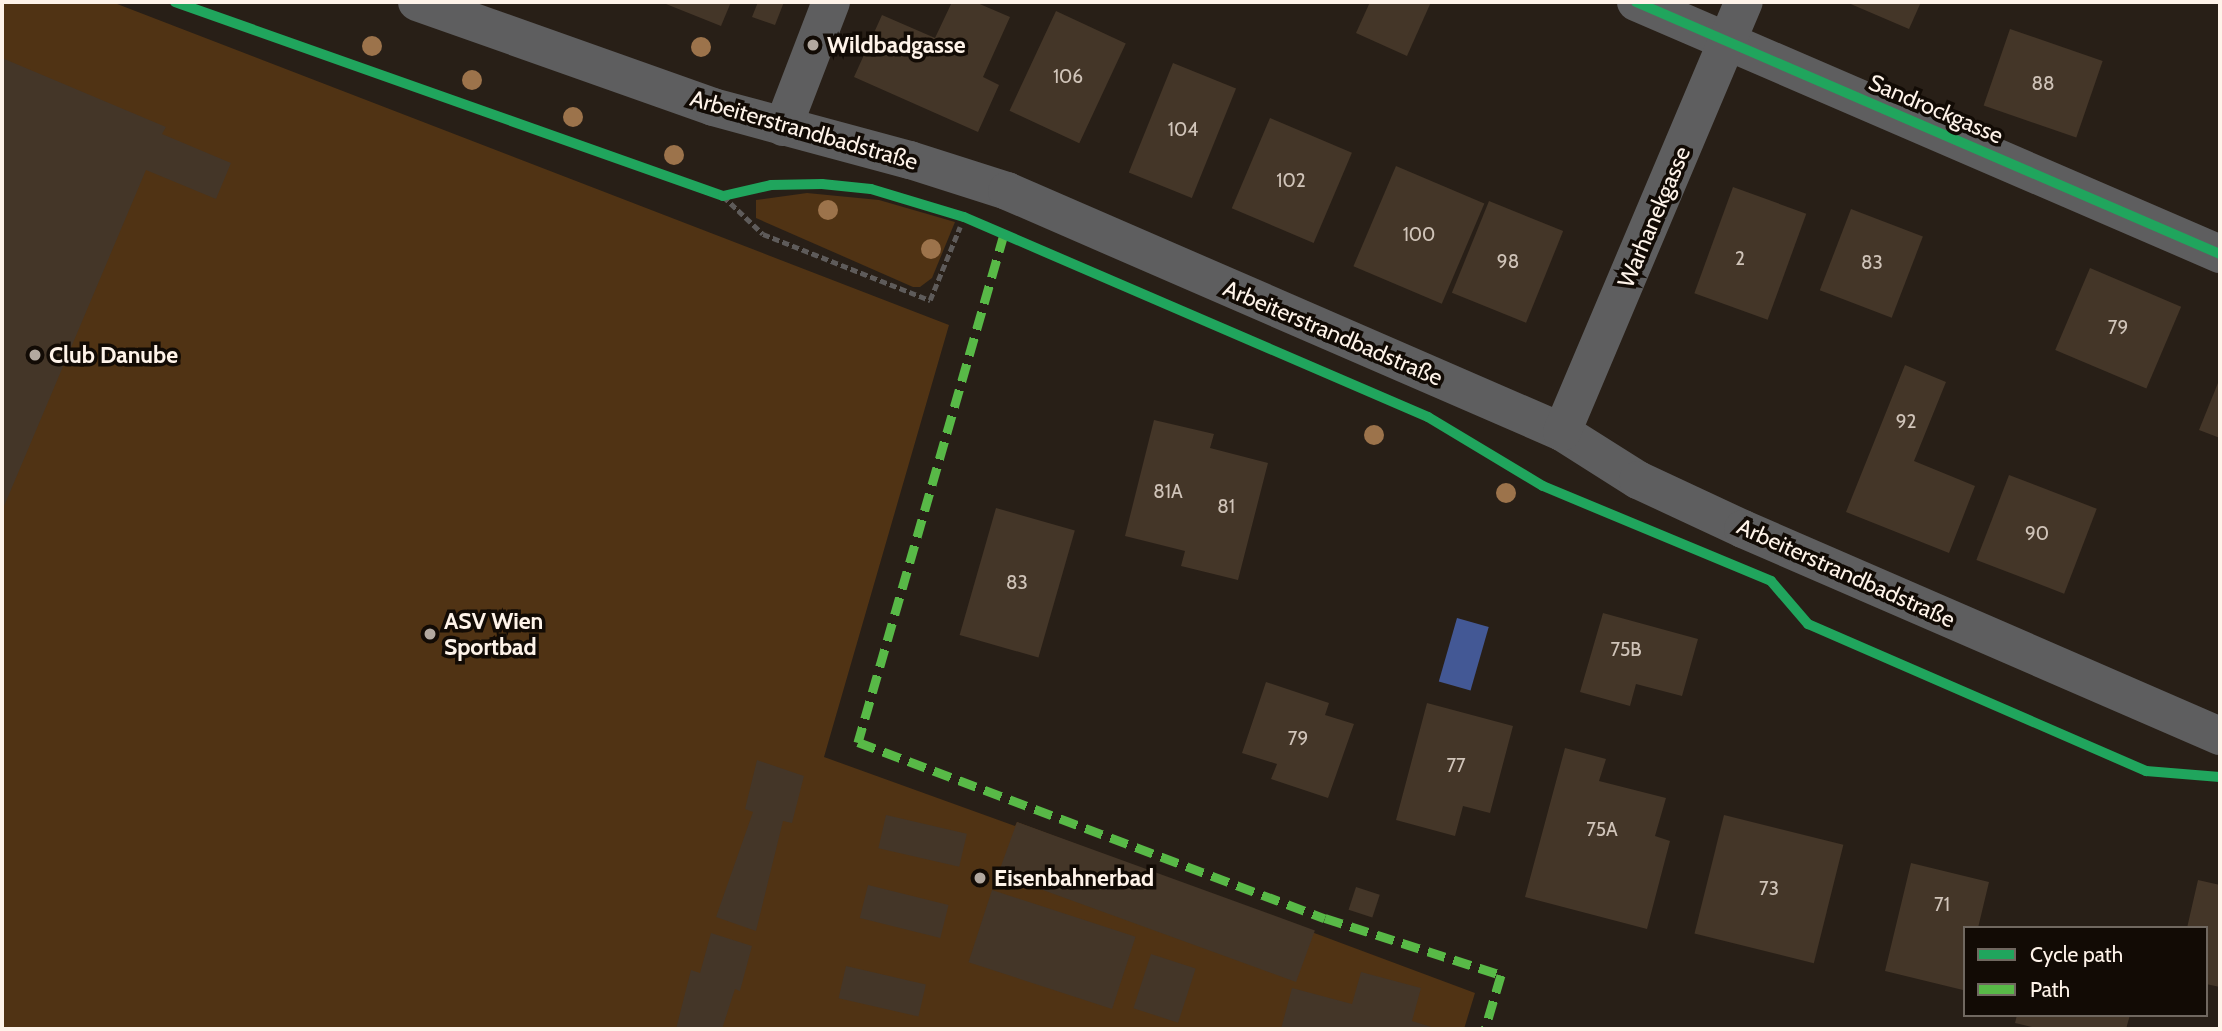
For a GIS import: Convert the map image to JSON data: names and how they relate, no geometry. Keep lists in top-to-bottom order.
{
  "streets": {
    "street": ["Sandrockgasse", "Arbeiterstrandbadstraße", "Warhanekgasse"]
  },
  "crossings": [
    ["Sandrockgasse", "Warhanekgasse"],
    ["Arbeiterstrandbadstraße", "Warhanekgasse"]
  ],
  "places": [
    "Wildbadgasse",
    "Club Danube",
    "ASV Wien Sportbad",
    "Eisenbahnerbad"
  ],
  "house_numbers": [
    "106",
    "88",
    "104",
    "102",
    "100",
    "2",
    "98",
    "83",
    "79",
    "92",
    "81A",
    "81",
    "90",
    "83",
    "75B",
    "79",
    "77",
    "75A",
    "73",
    "71"
  ],
  "legend": ["Cycle path", "Path"]
}
